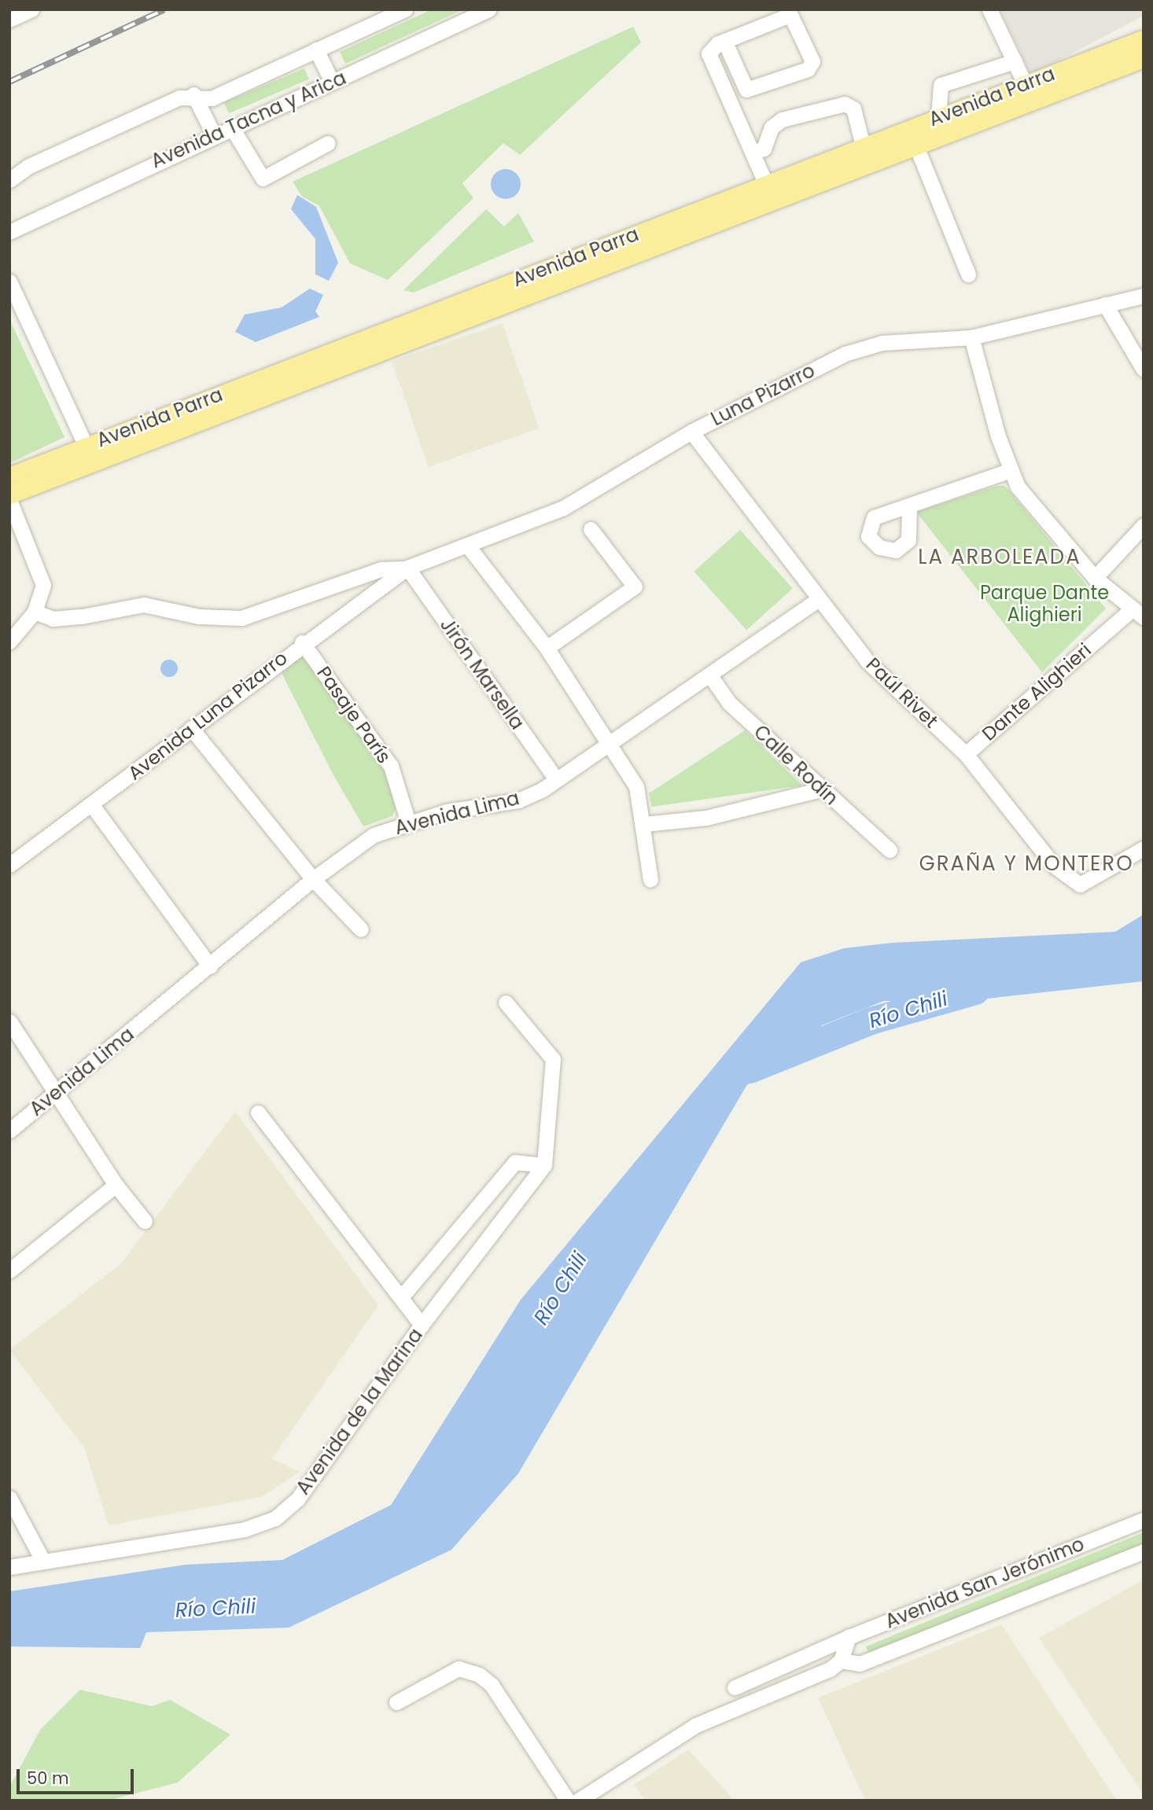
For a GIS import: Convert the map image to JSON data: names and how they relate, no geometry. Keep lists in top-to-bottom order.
{
  "streets": {
    "main road": ["Avenida Parra"],
    "street": [
      "Avenida Tacna y Arica",
      "Luna Pizarro",
      "Jirón Marsella",
      "Dante Alighieri",
      "Paúl Rivet",
      "Pasaje París",
      "Avenida Luna Pizarro",
      "Calle Rodín",
      "Avenida Lima",
      "Avenida de la Marina",
      "Avenida San Jerónimo"
    ]
  },
  "crossings": [
    ["Luna Pizarro", "Jirón Marsella"],
    ["Luna Pizarro", "Paúl Rivet"],
    ["Luna Pizarro", "Avenida Luna Pizarro"],
    ["Jirón Marsella", "Avenida Luna Pizarro"],
    ["Jirón Marsella", "Avenida Lima"],
    ["Dante Alighieri", "Paúl Rivet"],
    ["Paúl Rivet", "Avenida Lima"],
    ["Pasaje París", "Avenida Luna Pizarro"],
    ["Pasaje París", "Avenida Lima"],
    ["Calle Rodín", "Avenida Lima"]
  ],
  "districts": ["LA ARBOLEADA", "GRAÑA Y MONTERO"],
  "water": ["Río Chili"],
  "parks": ["Parque Dante Alighieri"],
  "scale_bar": "50 m"
}
